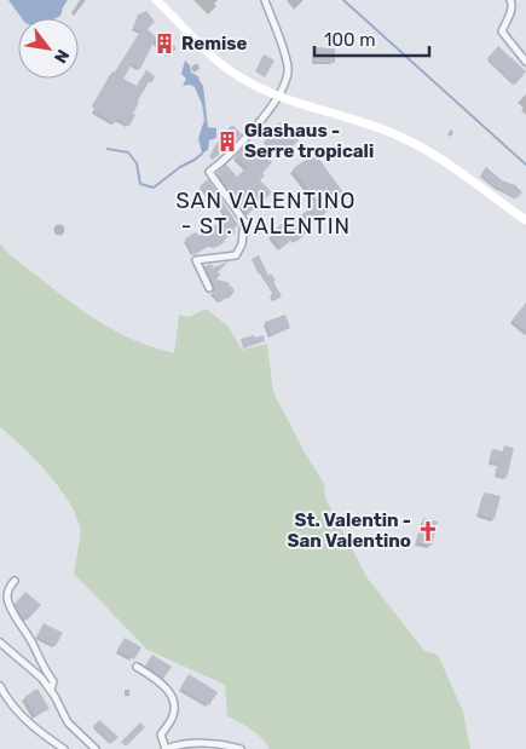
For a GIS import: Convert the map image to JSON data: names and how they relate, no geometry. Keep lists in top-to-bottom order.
{
  "districts": ["SAN VALENTINO - ST. VALENTIN"],
  "places": {
    "building": ["Remise", "Glashaus - Serre tropicali"],
    "church": ["St. Valentin - San Valentino"]
  },
  "scale_bar": "100 m",
  "north": "bottom right"
}
